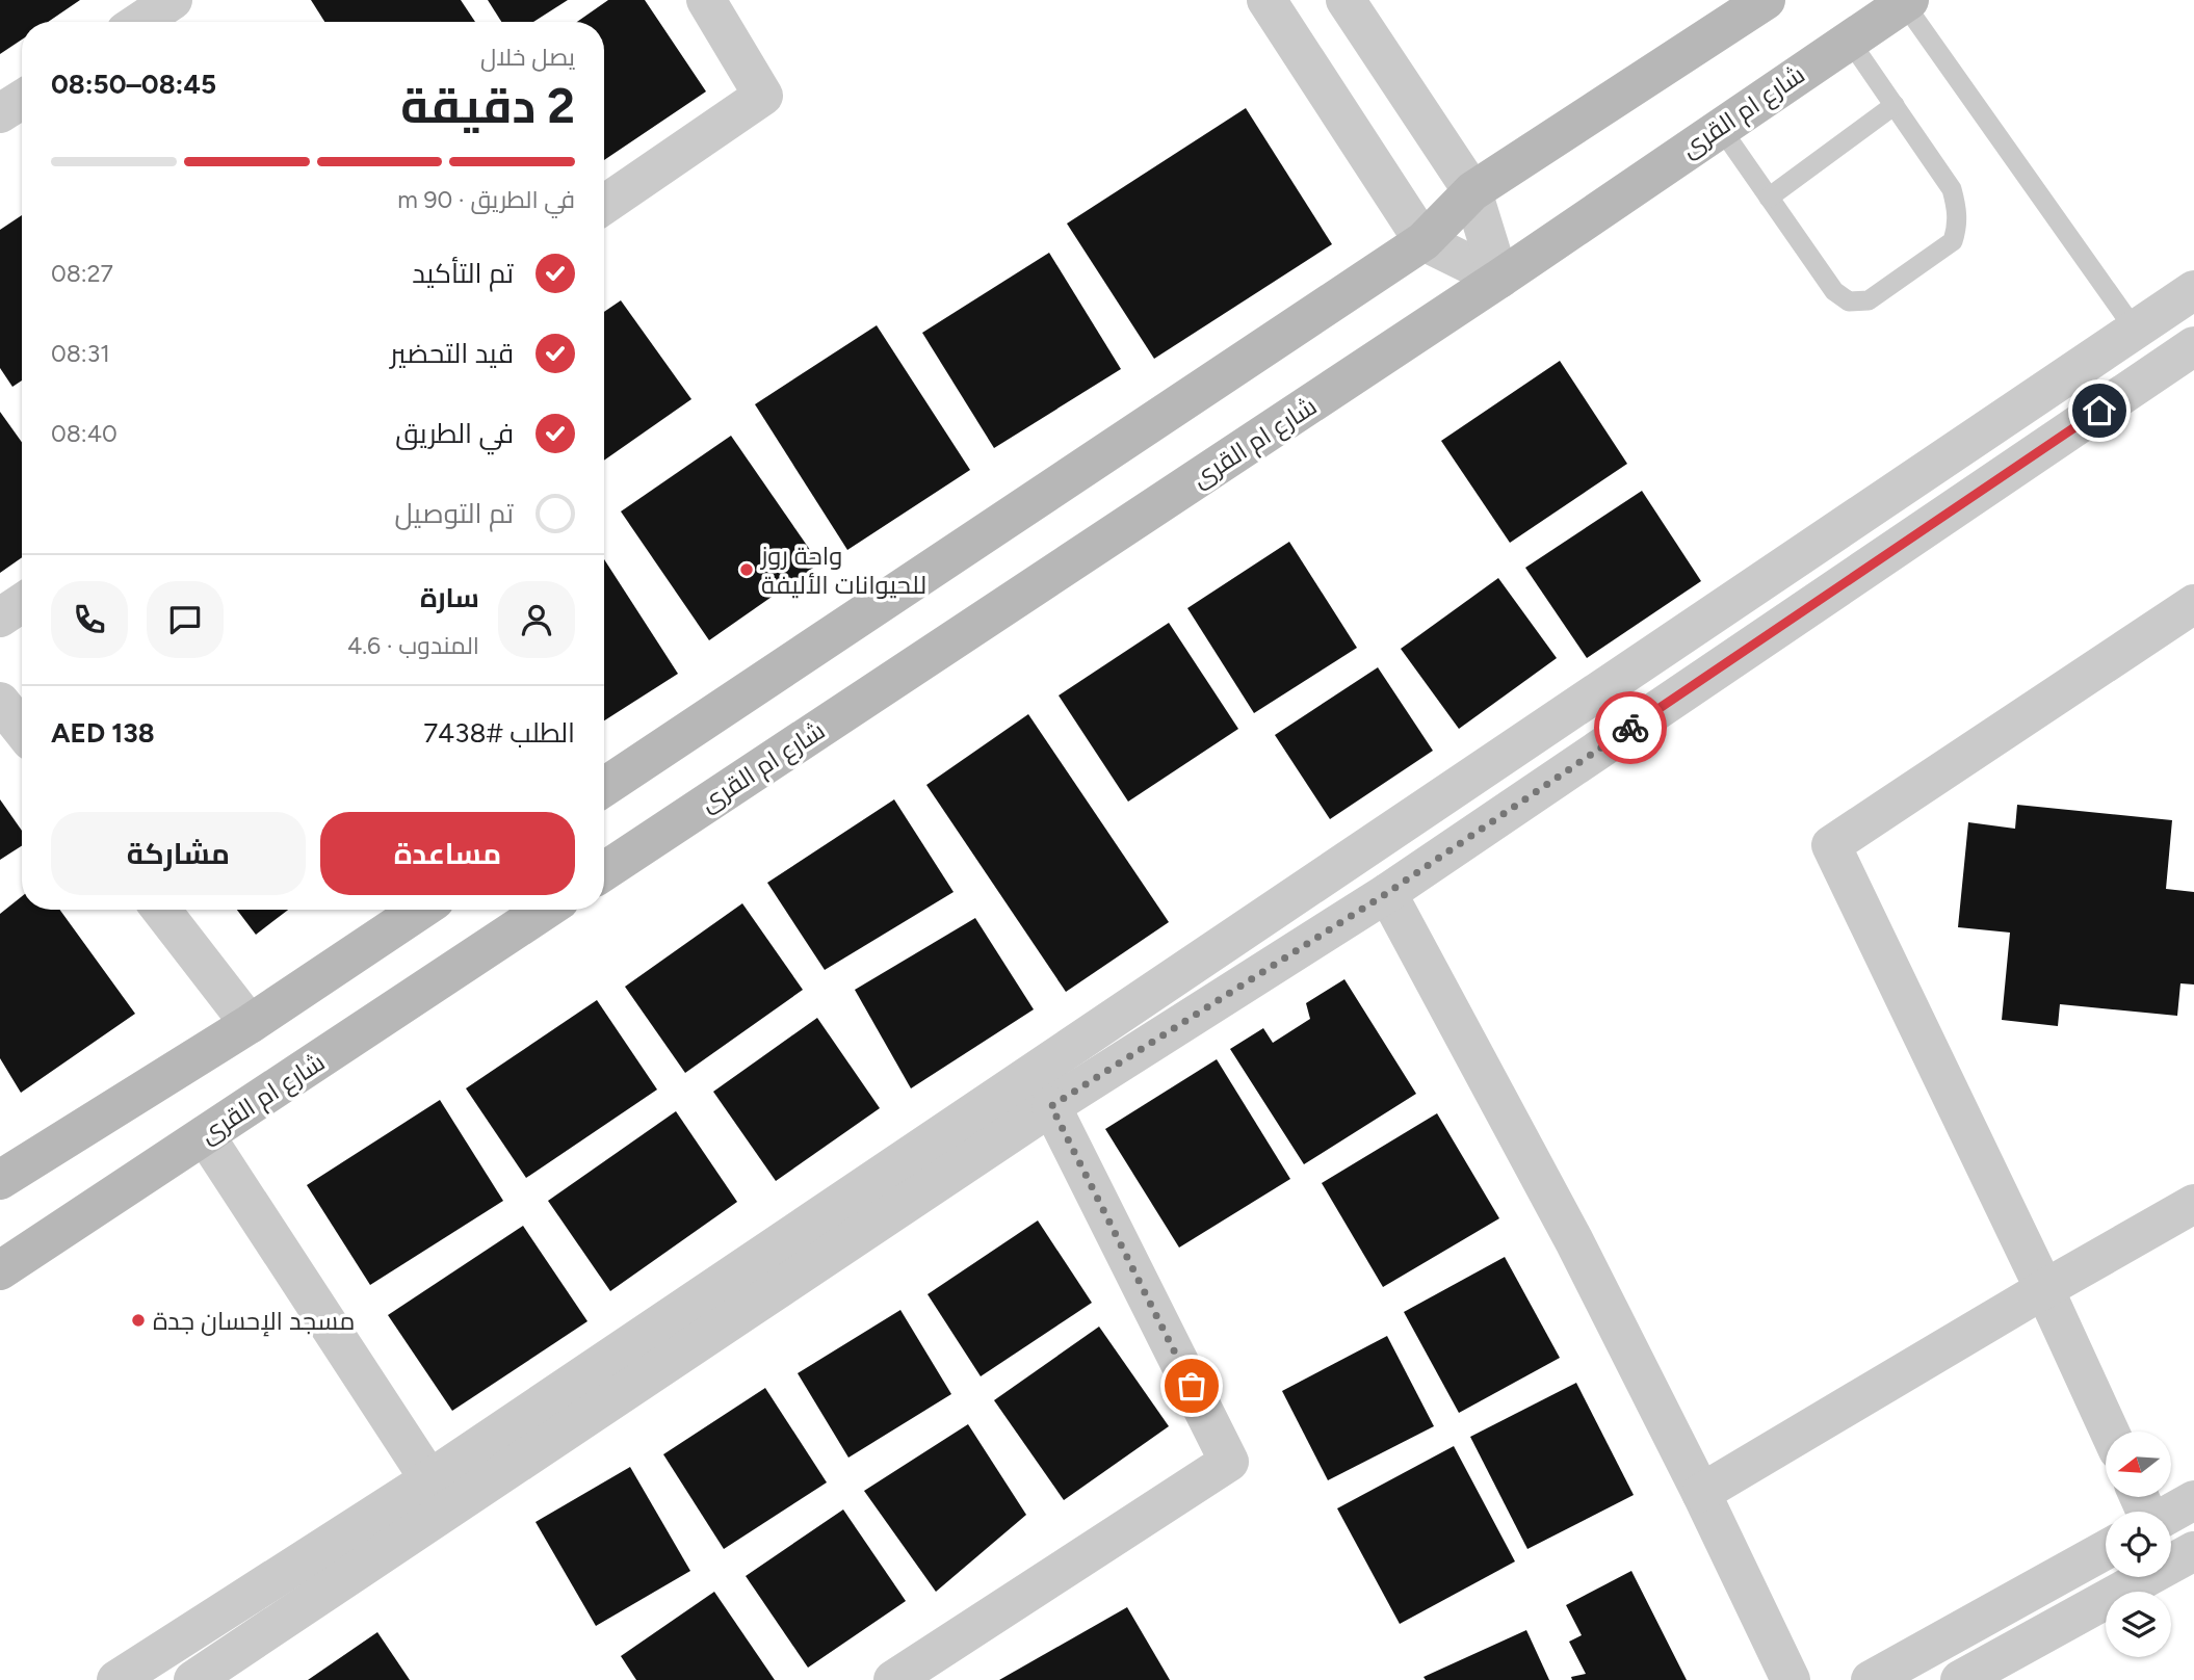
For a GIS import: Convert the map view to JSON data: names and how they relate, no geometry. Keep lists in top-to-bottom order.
{
  "streets": {
    "main road": ["شارع ام القرى"]
  },
  "places": ["واحة روز للحيوانات الأليفة", "مسجد الإحسان جدة"],
  "north": "left",
  "page": {
    "heading": ["2 دقيقة", "يصل خلال", "08:45–08:50"],
    "panel": [
      "سارة",
      "المندوب · 4.6",
      "الطلب #7438",
      "AED 138"
    ],
    "bar": "في الطريق · 90 m",
    "list": [
      ["تم التأكيد", "08:27"],
      ["قيد التحضير", "08:31"],
      ["في الطريق", "08:40"],
      "تم التوصيل"
    ],
    "buttons": ["مساعدة", "مشاركة"]
  }
}
